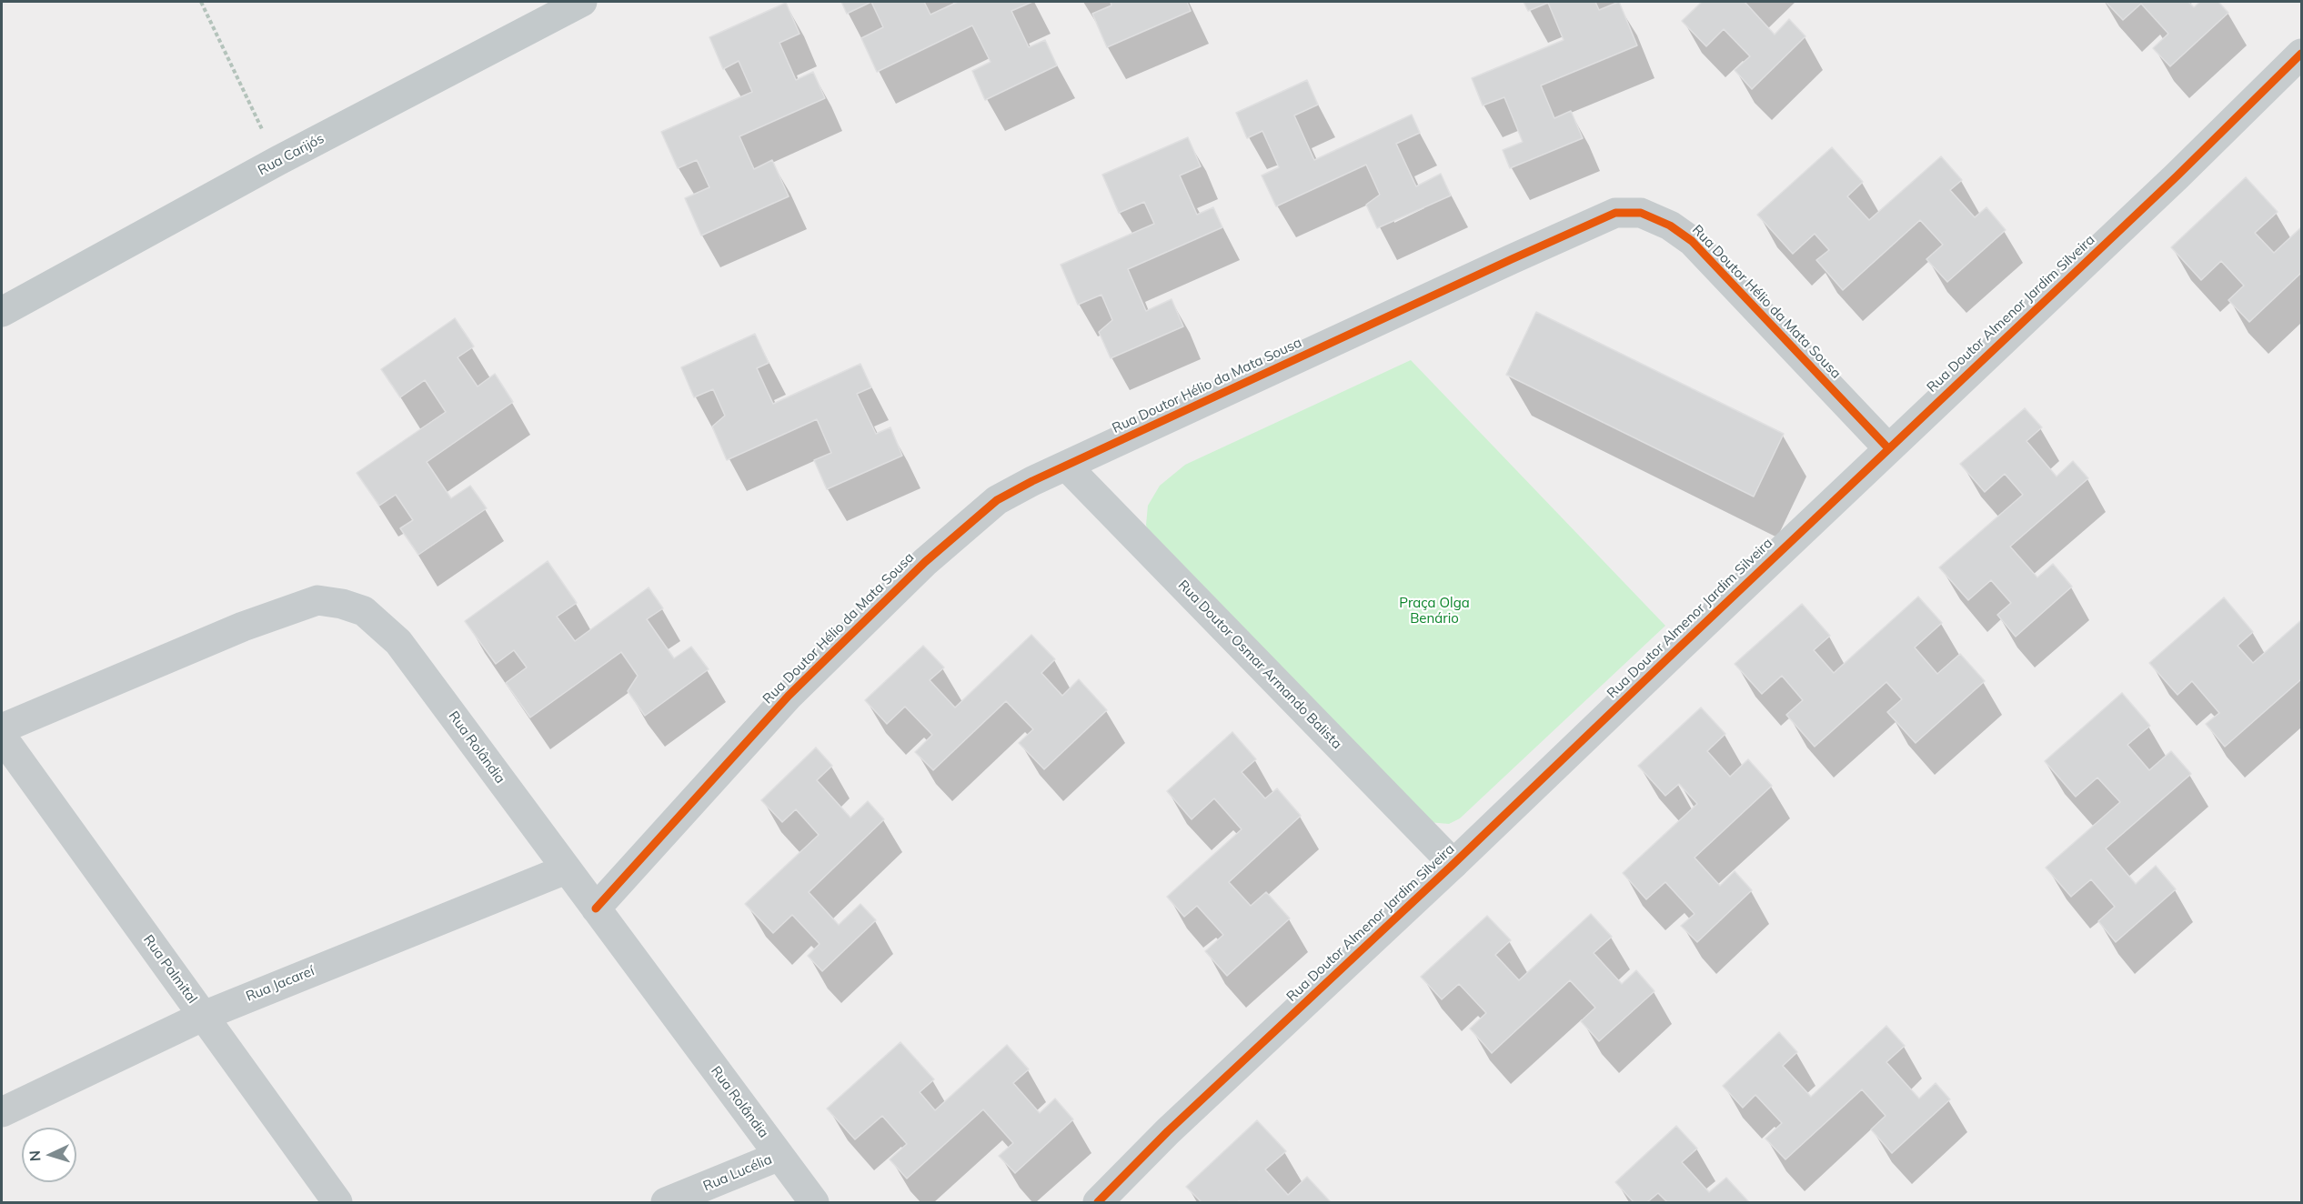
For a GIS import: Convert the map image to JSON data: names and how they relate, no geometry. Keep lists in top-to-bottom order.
{
  "streets": {
    "main road": ["Rua Carijós"],
    "street": [
      "Rua Doutor Hélio da Mata Sousa",
      "Rua Doutor Almenor Jardim Silveira",
      "Rua Doutor Osmar Armando Balista",
      "Rua Rolândia",
      "Rua Palmital",
      "Rua Jacareí",
      "Rua Lucélia"
    ]
  },
  "crossings": [
    ["Rua Doutor Hélio da Mata Sousa", "Rua Doutor Almenor Jardim Silveira"],
    ["Rua Doutor Hélio da Mata Sousa", "Rua Doutor Osmar Armando Balista"],
    ["Rua Doutor Hélio da Mata Sousa", "Rua Rolândia"],
    ["Rua Doutor Almenor Jardim Silveira", "Rua Doutor Osmar Armando Balista"],
    ["Rua Rolândia", "Rua Jacareí"],
    ["Rua Rolândia", "Rua Lucélia"],
    ["Rua Palmital", "Rua Jacareí"]
  ],
  "parks": ["Praça Olga Benário"],
  "north": "left"
}
